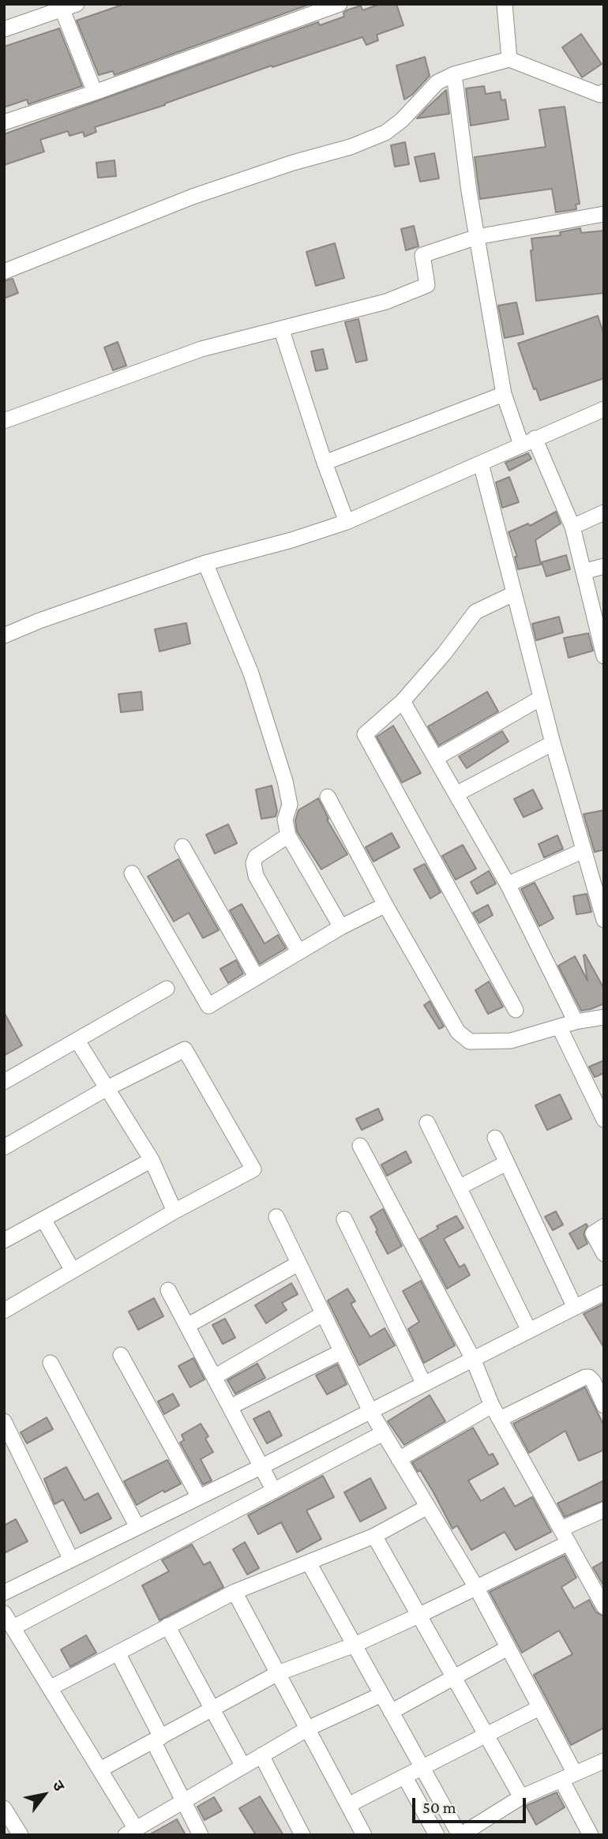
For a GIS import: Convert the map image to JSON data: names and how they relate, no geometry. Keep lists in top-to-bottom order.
{
  "scale_bar": "50 m",
  "north": "top right"
}
